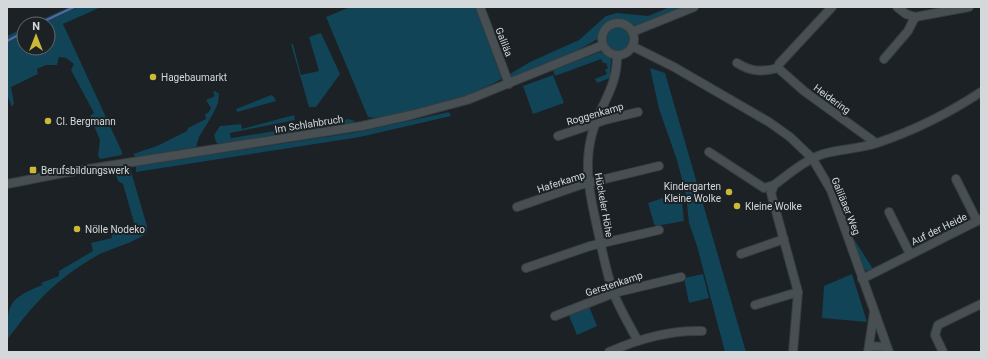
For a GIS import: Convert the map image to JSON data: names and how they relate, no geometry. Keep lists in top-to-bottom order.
{
  "streets": {
    "street": [
      "Galiläa",
      "Heidering",
      "Roggenkamp",
      "Im Schlahbruch",
      "Haferkamp",
      "Hückeler Höhe",
      "Galiläaer Weg",
      "Auf der Heide",
      "Gerstenkamp"
    ]
  },
  "crossings": [
    ["Galiläa", "Im Schlahbruch"],
    ["Roggenkamp", "Hückeler Höhe"],
    ["Im Schlahbruch", "Hückeler Höhe"],
    ["Im Schlahbruch", "Galiläaer Weg"],
    ["Haferkamp", "Hückeler Höhe"],
    ["Hückeler Höhe", "Galiläaer Weg"],
    ["Hückeler Höhe", "Gerstenkamp"],
    ["Galiläaer Weg", "Auf der Heide"]
  ],
  "places": {
    "other": [
      "Hagebaumarkt",
      "Cl. Bergmann",
      "Kindergarten Kleine Wolke",
      "Kleine Wolke",
      "Nölle Nodeko"
    ],
    "transit": ["Berufsbildungswerk"]
  },
  "north": "top"
}
